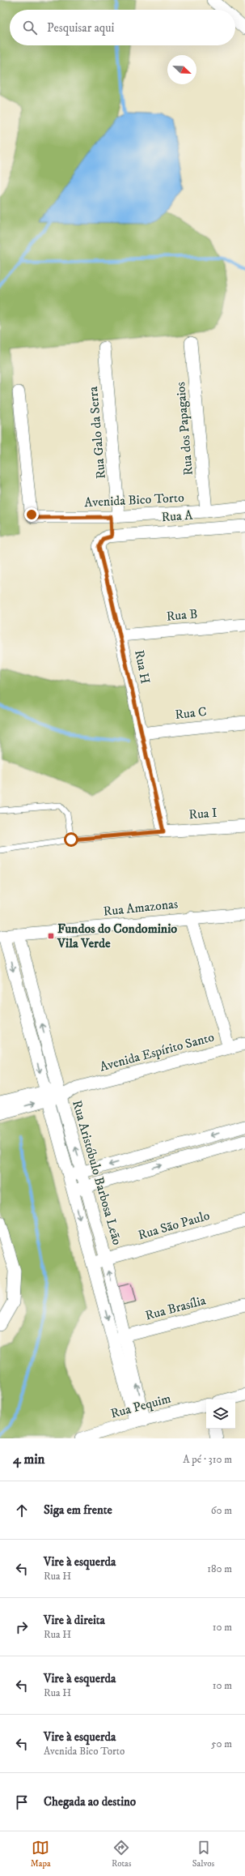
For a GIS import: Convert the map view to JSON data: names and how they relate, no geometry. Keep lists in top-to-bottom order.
{
  "streets": {
    "street": [
      "Rua dos Papagaios",
      "Rua Galo da Serra",
      "Avenida Bico Torto",
      "Rua A",
      "Rua B",
      "Rua H",
      "Rua C",
      "Rua I",
      "Rua Amazonas",
      "Avenida Espírito Santo",
      "Rua Aristóbulo Barbosa Leão",
      "Rua São Paulo",
      "Rua Brasília",
      "Rua Pequim"
    ]
  },
  "crossings": [
    ["Rua dos Papagaios", "Avenida Bico Torto"],
    ["Rua Galo da Serra", "Avenida Bico Torto"],
    ["Rua A", "Rua H"],
    ["Rua B", "Rua H"],
    ["Rua H", "Rua C"],
    ["Rua H", "Rua I"],
    ["Rua Amazonas", "Rua Aristóbulo Barbosa Leão"],
    ["Avenida Espírito Santo", "Rua Aristóbulo Barbosa Leão"],
    ["Rua Aristóbulo Barbosa Leão", "Rua São Paulo"],
    ["Rua Aristóbulo Barbosa Leão", "Rua Brasília"],
    ["Rua Aristóbulo Barbosa Leão", "Rua Pequim"]
  ],
  "places": {
    "transit": ["Fundos do Condominio Vila Verde"]
  },
  "north": "bottom right",
  "page": {
    "search": "Pesquisar aqui",
    "heading": ["4 min", "A pé · 310 m"],
    "list": [
      ["Siga em frente", "60 m"],
      ["Vire à esquerda", "Rua H", "180 m"],
      ["Vire à direita", "Rua H", "10 m"],
      ["Vire à esquerda", "Rua H", "10 m"],
      ["Vire à esquerda", "Avenida Bico Torto", "50 m"],
      "Chegada ao destino"
    ],
    "nav": ["Mapa", "Rotas", "Salvos"]
  }
}
